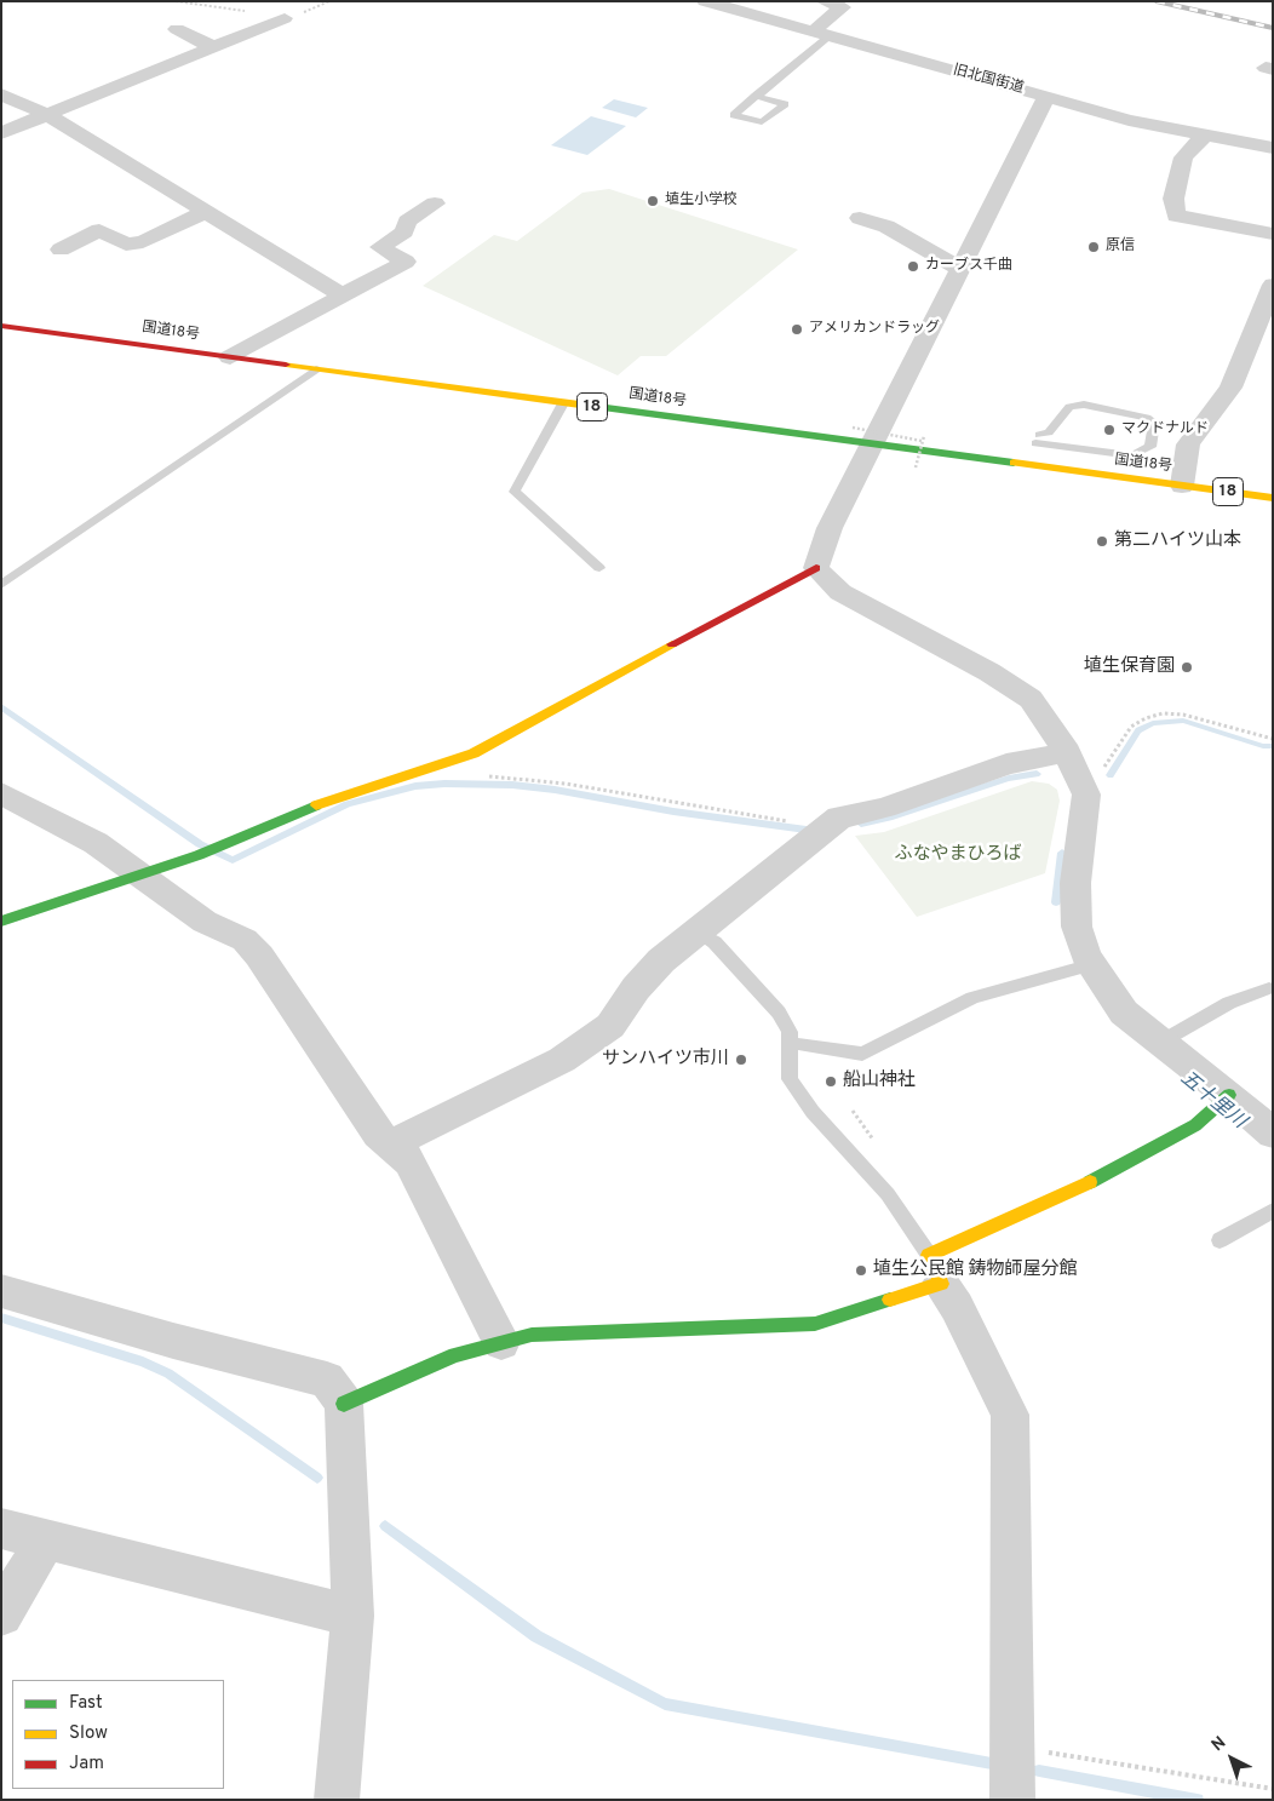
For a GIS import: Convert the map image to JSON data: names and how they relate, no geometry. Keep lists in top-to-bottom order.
{
  "streets": {
    "main road": ["国道18号", "18"],
    "street": ["旧北国街道"]
  },
  "water": ["五十里川"],
  "parks": ["ふなやまひろば"],
  "places": [
    "埴生小学校",
    "原信",
    "カーブス千曲",
    "アメリカンドラッグ",
    "マクドナルド",
    "第二ハイツ山本",
    "埴生保育園",
    "サンハイツ市川",
    "船山神社",
    "埴生公民館 鋳物師屋分館"
  ],
  "legend": ["Fast", "Slow", "Jam"],
  "north": "top left"
}
